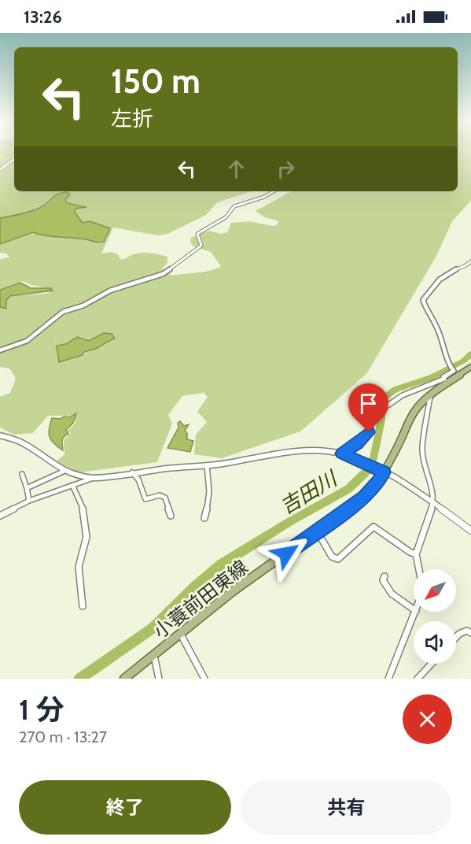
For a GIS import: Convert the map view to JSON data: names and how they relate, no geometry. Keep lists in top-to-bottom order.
{
  "streets": {
    "main road": ["小蓑前田東線"]
  },
  "water": ["吉田川"],
  "north": "bottom left",
  "page": {
    "status": "13:26",
    "turn": ["150 m", "左折"],
    "heading": ["1 分", "270 m · 13:27"],
    "buttons": ["終了", "共有"]
  }
}
